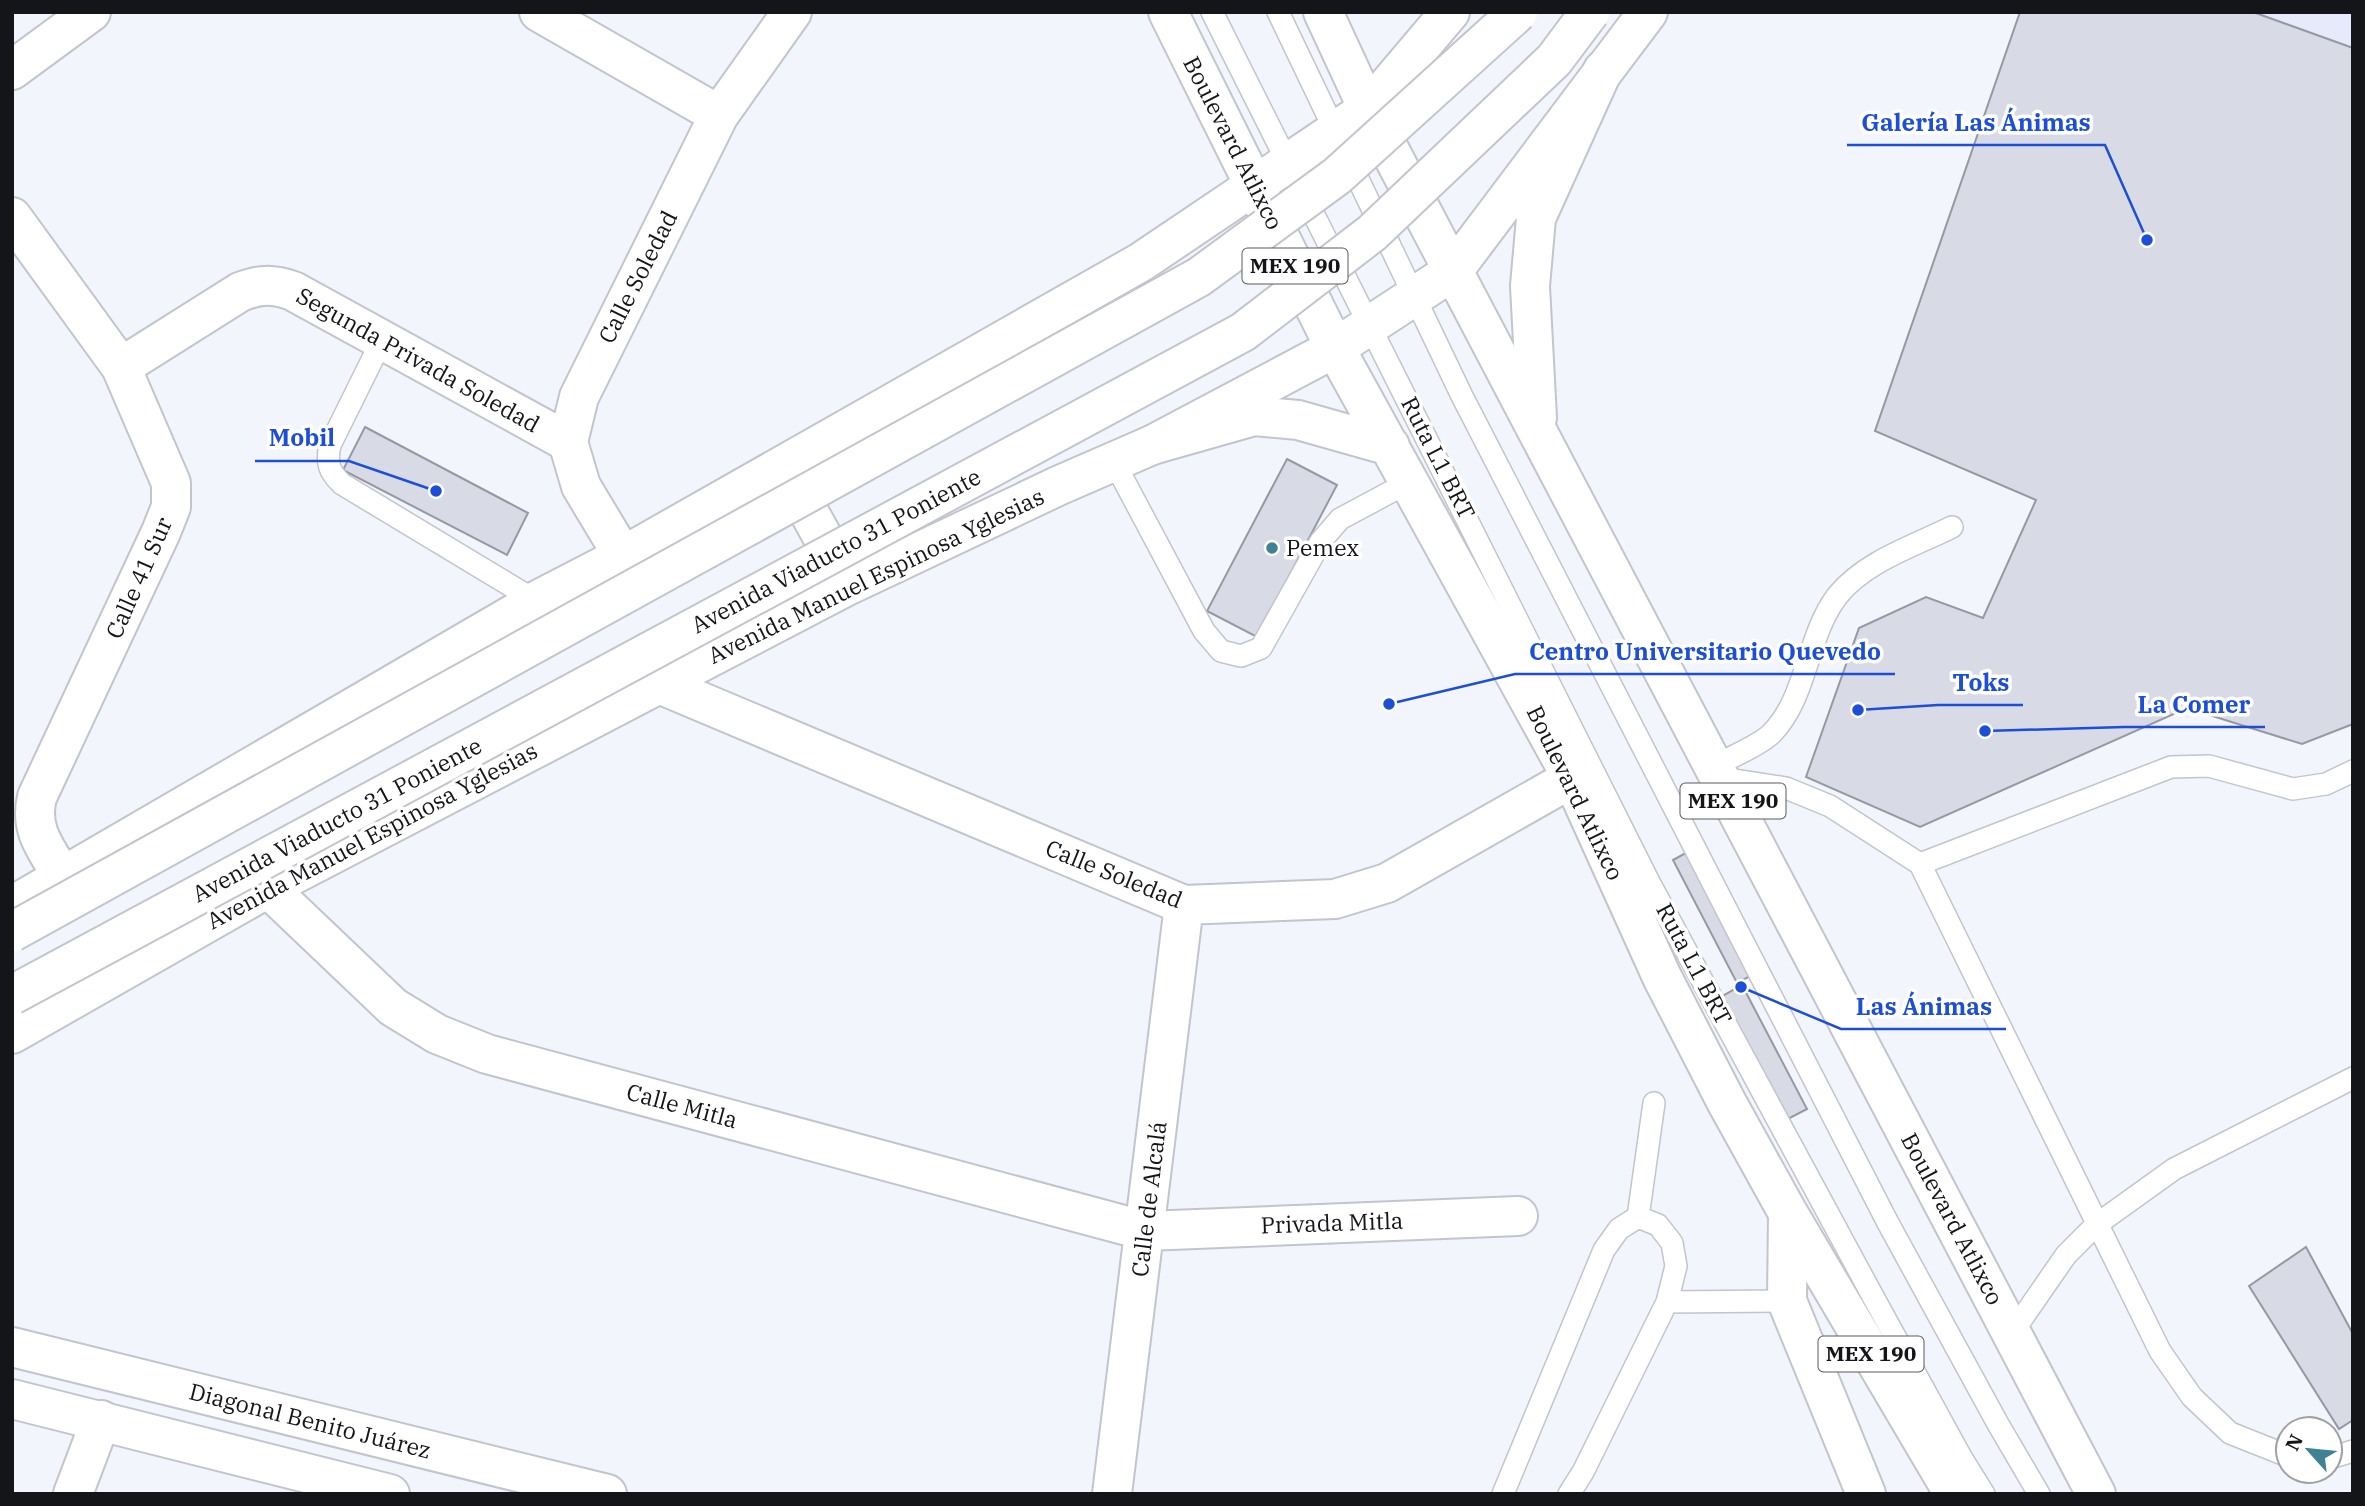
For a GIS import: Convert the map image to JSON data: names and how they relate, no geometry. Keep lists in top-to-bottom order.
{
  "streets": {
    "main road": [
      "Boulevard Atlixco",
      "MEX 190",
      "Calle Soledad",
      "Segunda Privada Soledad",
      "Avenida Viaducto 31 Poniente",
      "Avenida Manuel Espinosa Yglesias",
      "Calle 41 Sur",
      "Calle Mitla",
      "Calle de Alcalá",
      "Privada Mitla",
      "Diagonal Benito Juárez"
    ],
    "lane": ["Ruta L1 BRT"]
  },
  "crossings": [
    ["Boulevard Atlixco", "Calle Soledad"],
    ["Boulevard Atlixco", "Avenida Manuel Espinosa Yglesias"],
    ["Calle Soledad", "Segunda Privada Soledad"],
    ["Calle Soledad", "Avenida Manuel Espinosa Yglesias"],
    ["Calle Soledad", "Calle de Alcalá"],
    ["Segunda Privada Soledad", "Calle 41 Sur"],
    ["Ruta L1 BRT", "Avenida Manuel Espinosa Yglesias"],
    ["Avenida Manuel Espinosa Yglesias", "Calle Mitla"],
    ["Calle Mitla", "Calle de Alcalá"],
    ["Calle Mitla", "Privada Mitla"],
    ["Calle de Alcalá", "Privada Mitla"]
  ],
  "places": [
    "Galería Las Ánimas",
    "Mobil",
    "Pemex",
    "Centro Universitario Quevedo",
    "Toks",
    "La Comer",
    "Las Ánimas"
  ],
  "north": "top left"
}
